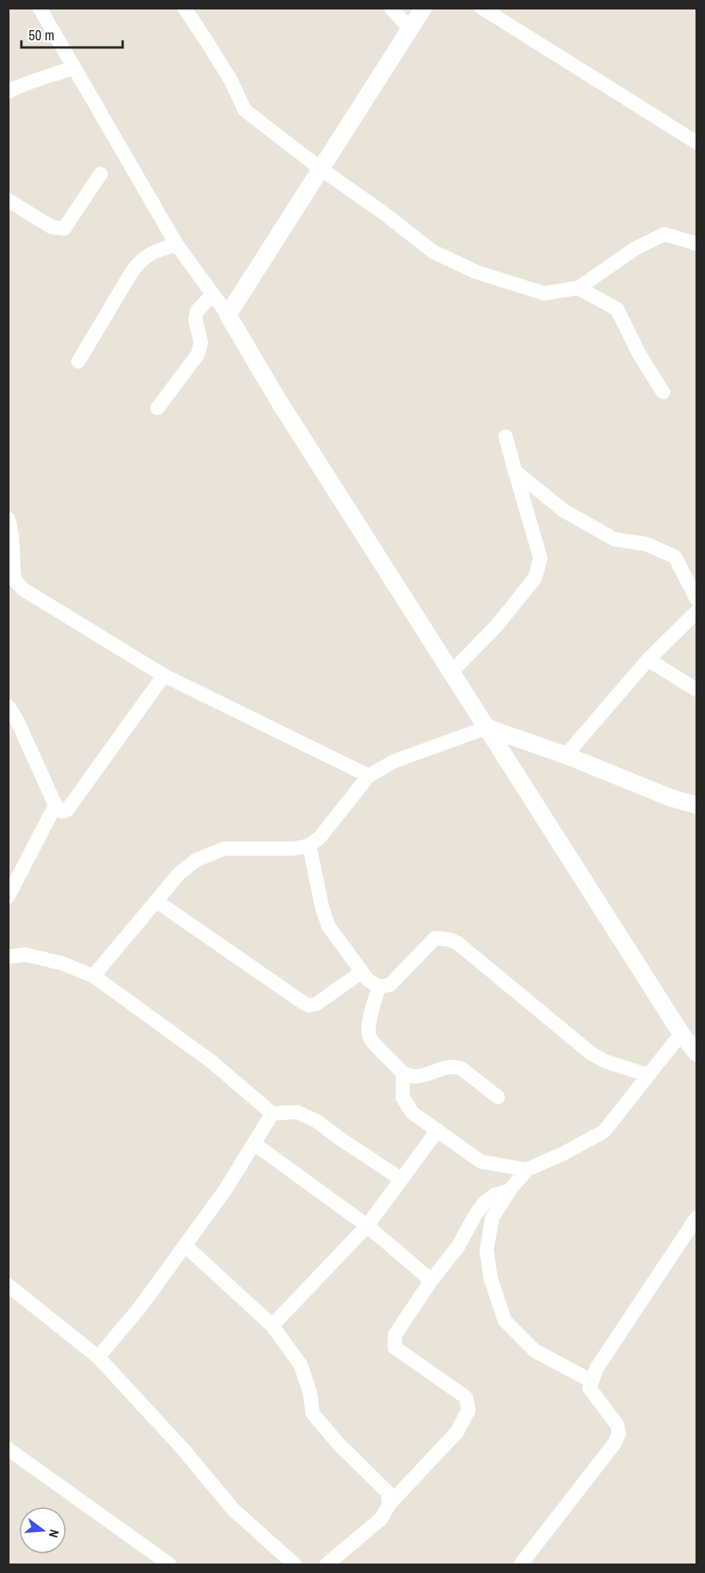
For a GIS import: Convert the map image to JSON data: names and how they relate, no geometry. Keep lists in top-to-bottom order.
{
  "scale_bar": "50 m",
  "north": "right"
}
